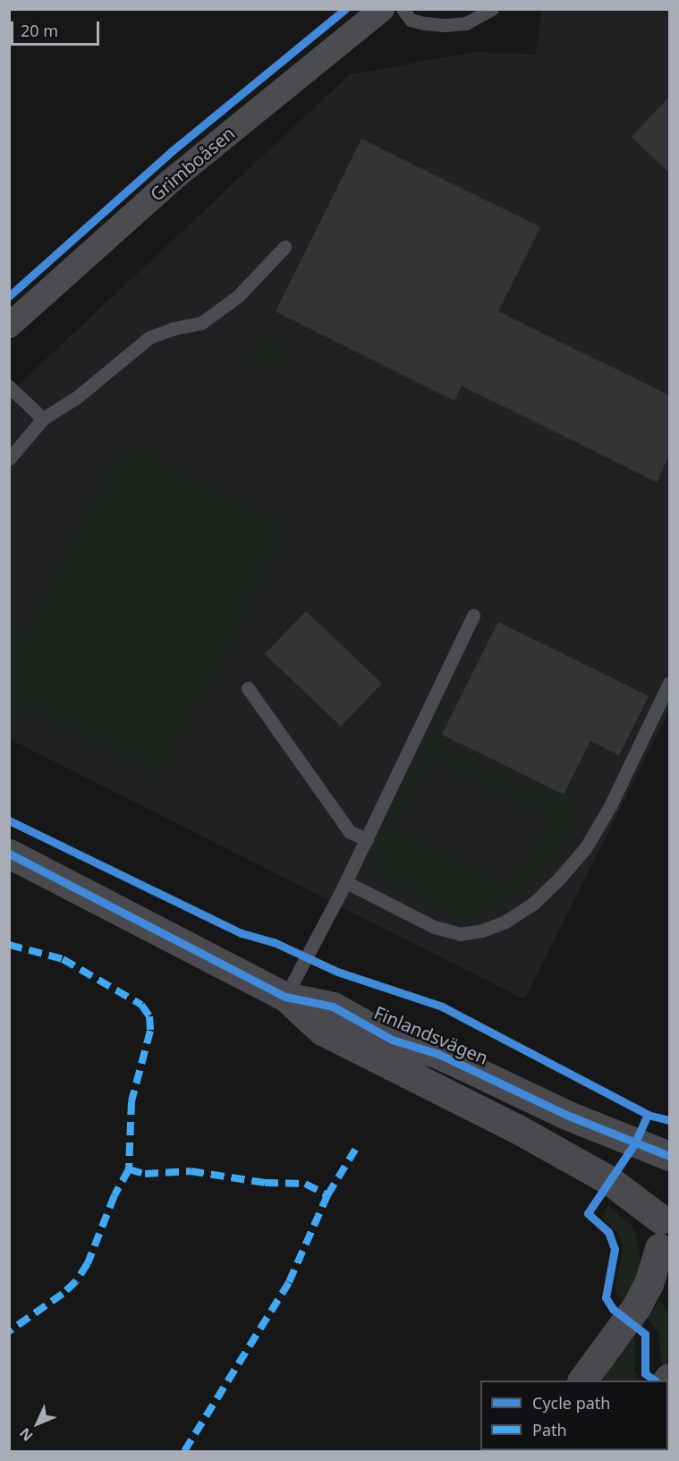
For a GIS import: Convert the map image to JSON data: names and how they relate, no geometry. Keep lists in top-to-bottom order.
{
  "streets": {
    "street": ["Grimboåsen", "Finlandsvägen"]
  },
  "legend": ["Cycle path", "Path"],
  "scale_bar": "20 m",
  "north": "bottom left"
}
